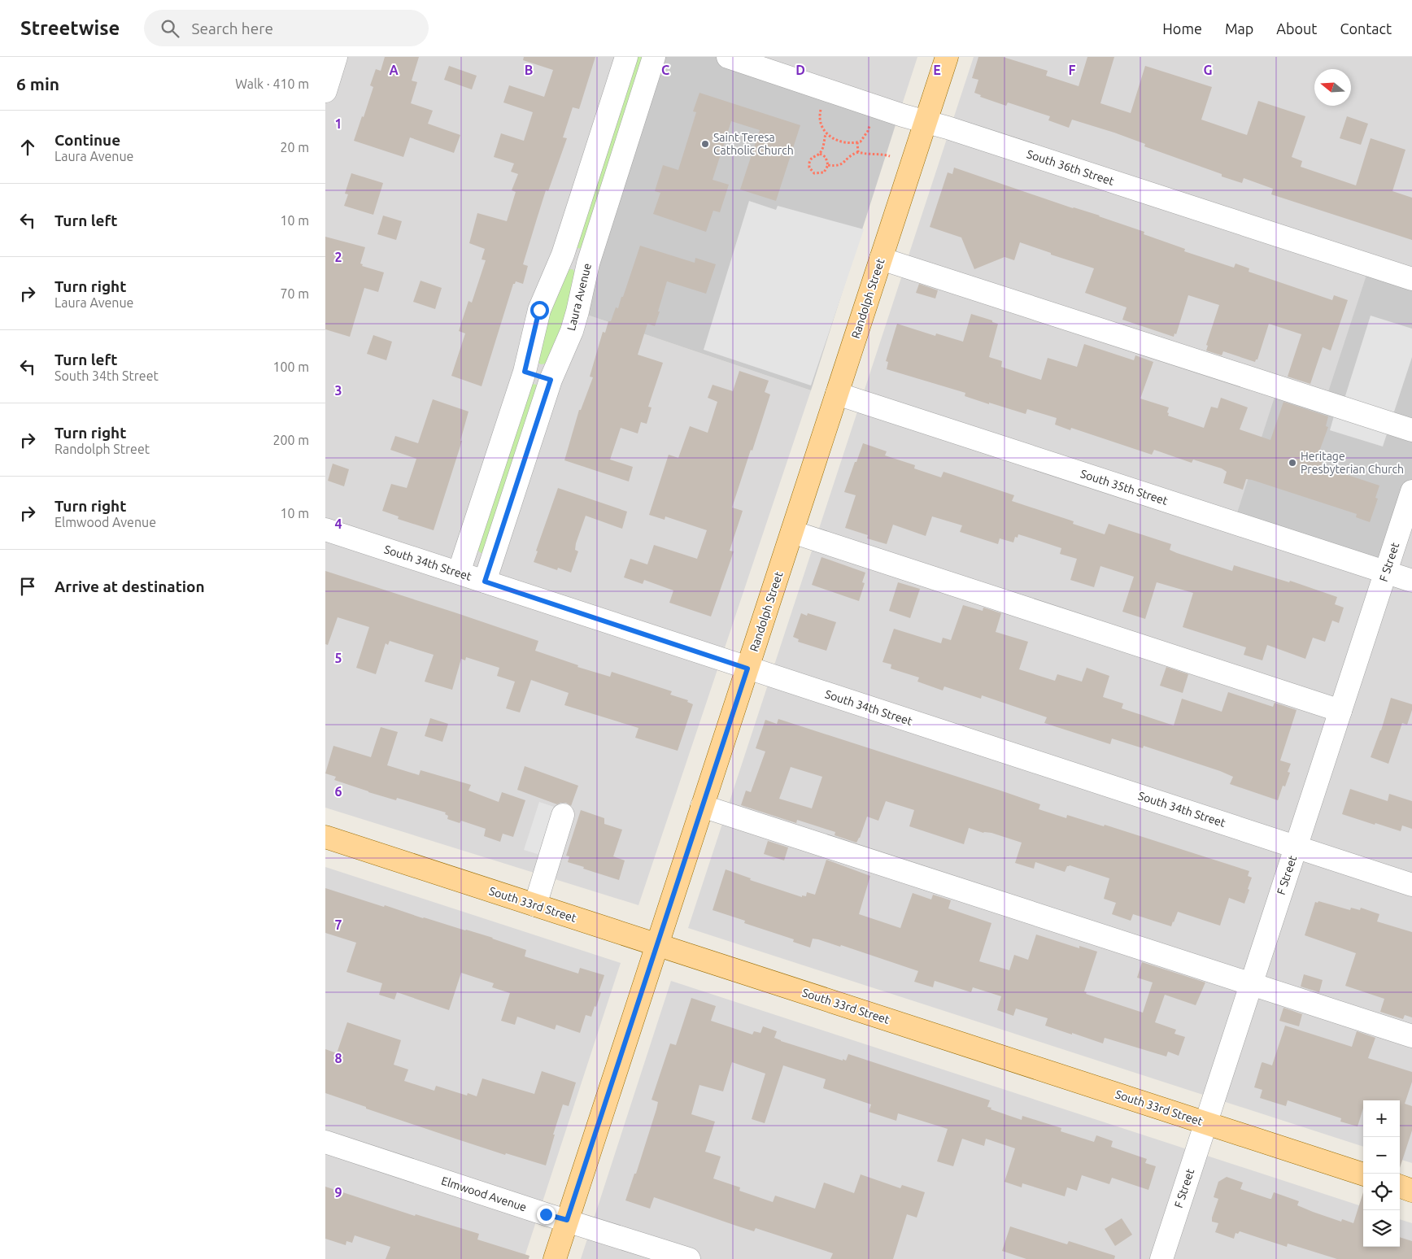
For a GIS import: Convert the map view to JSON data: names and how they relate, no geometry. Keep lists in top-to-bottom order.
{
  "streets": {
    "main road": ["Randolph Street", "South 33rd Street"],
    "street": [
      "South 36th Street",
      "Laura Avenue",
      "South 35th Street",
      "F Street",
      "South 34th Street",
      "Elmwood Avenue"
    ]
  },
  "crossings": [
    ["South 36th Street", "Randolph Street"],
    ["Laura Avenue", "South 34th Street"],
    ["Randolph Street", "South 35th Street"],
    ["Randolph Street", "South 34th Street"],
    ["Randolph Street", "South 33rd Street"],
    ["Randolph Street", "Elmwood Avenue"],
    ["South 35th Street", "F Street"],
    ["F Street", "South 34th Street"],
    ["F Street", "South 33rd Street"]
  ],
  "places": ["Saint Teresa Catholic Church", "Heritage Presbyterian Church"],
  "north": "left",
  "page": {
    "header": "Streetwise",
    "search": "Search here",
    "nav": [
      "Home",
      "Map",
      "About",
      "Contact"
    ],
    "heading": ["6 min", "Walk · 410 m"],
    "list": [
      ["Continue", "Laura Avenue", "20 m"],
      ["Turn left", "10 m"],
      ["Turn right", "Laura Avenue", "70 m"],
      ["Turn left", "South 34th Street", "100 m"],
      ["Turn right", "Randolph Street", "200 m"],
      ["Turn right", "Elmwood Avenue", "10 m"],
      "Arrive at destination"
    ],
    "map_buttons": ["+", "−"]
  },
  "grid": {
    "columns": [
      "A",
      "B",
      "C",
      "D",
      "E",
      "F",
      "G"
    ],
    "rows": [
      "1",
      "2",
      "3",
      "4",
      "5",
      "6",
      "7",
      "8",
      "9"
    ]
  }
}
